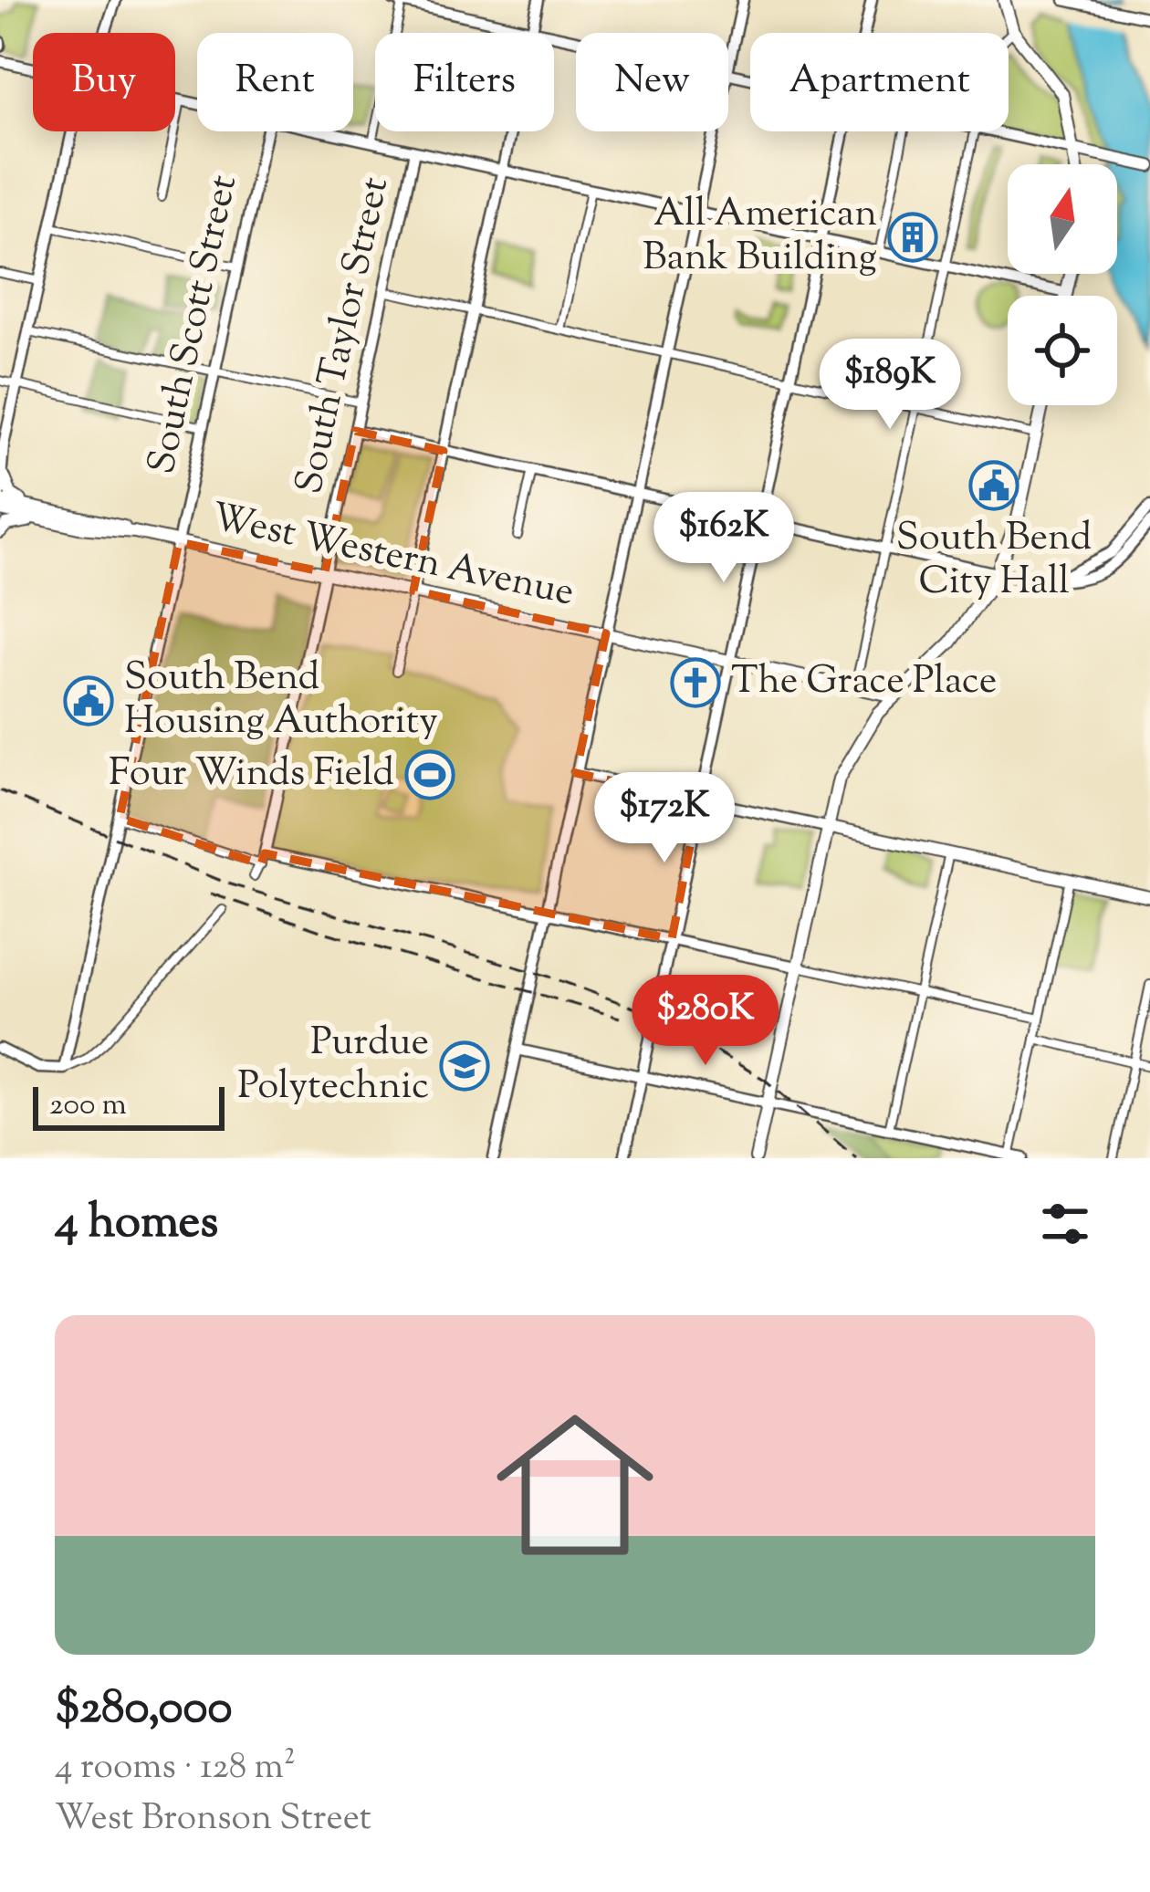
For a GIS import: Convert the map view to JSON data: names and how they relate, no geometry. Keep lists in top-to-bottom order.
{
  "streets": {
    "main road": ["West Western Avenue"],
    "street": ["South Scott Street", "South Taylor Street"]
  },
  "crossings": [
    ["South Scott Street", "West Western Avenue"],
    ["South Taylor Street", "West Western Avenue"]
  ],
  "places": {
    "building": ["All American Bank Building"],
    "public building": ["South Bend City Hall", "South Bend Housing Authority"],
    "church": ["The Grace Place"],
    "sports": ["Four Winds Field"],
    "school or university": ["Purdue Polytechnic"]
  },
  "scale_bar": "200 m",
  "north": "top",
  "page": {
    "chip": [
      "Buy",
      "Rent",
      "Filters",
      "New",
      "Apartment"
    ],
    "price": [
      "$189K",
      "$162K",
      "$172K",
      "$280K"
    ],
    "scale": "200 m",
    "heading": "4 homes",
    "list": [
      {
        "name": "$280,000",
        "note": "4 rooms · 128 m² · West Bronson Street"
      }
    ]
  }
}
